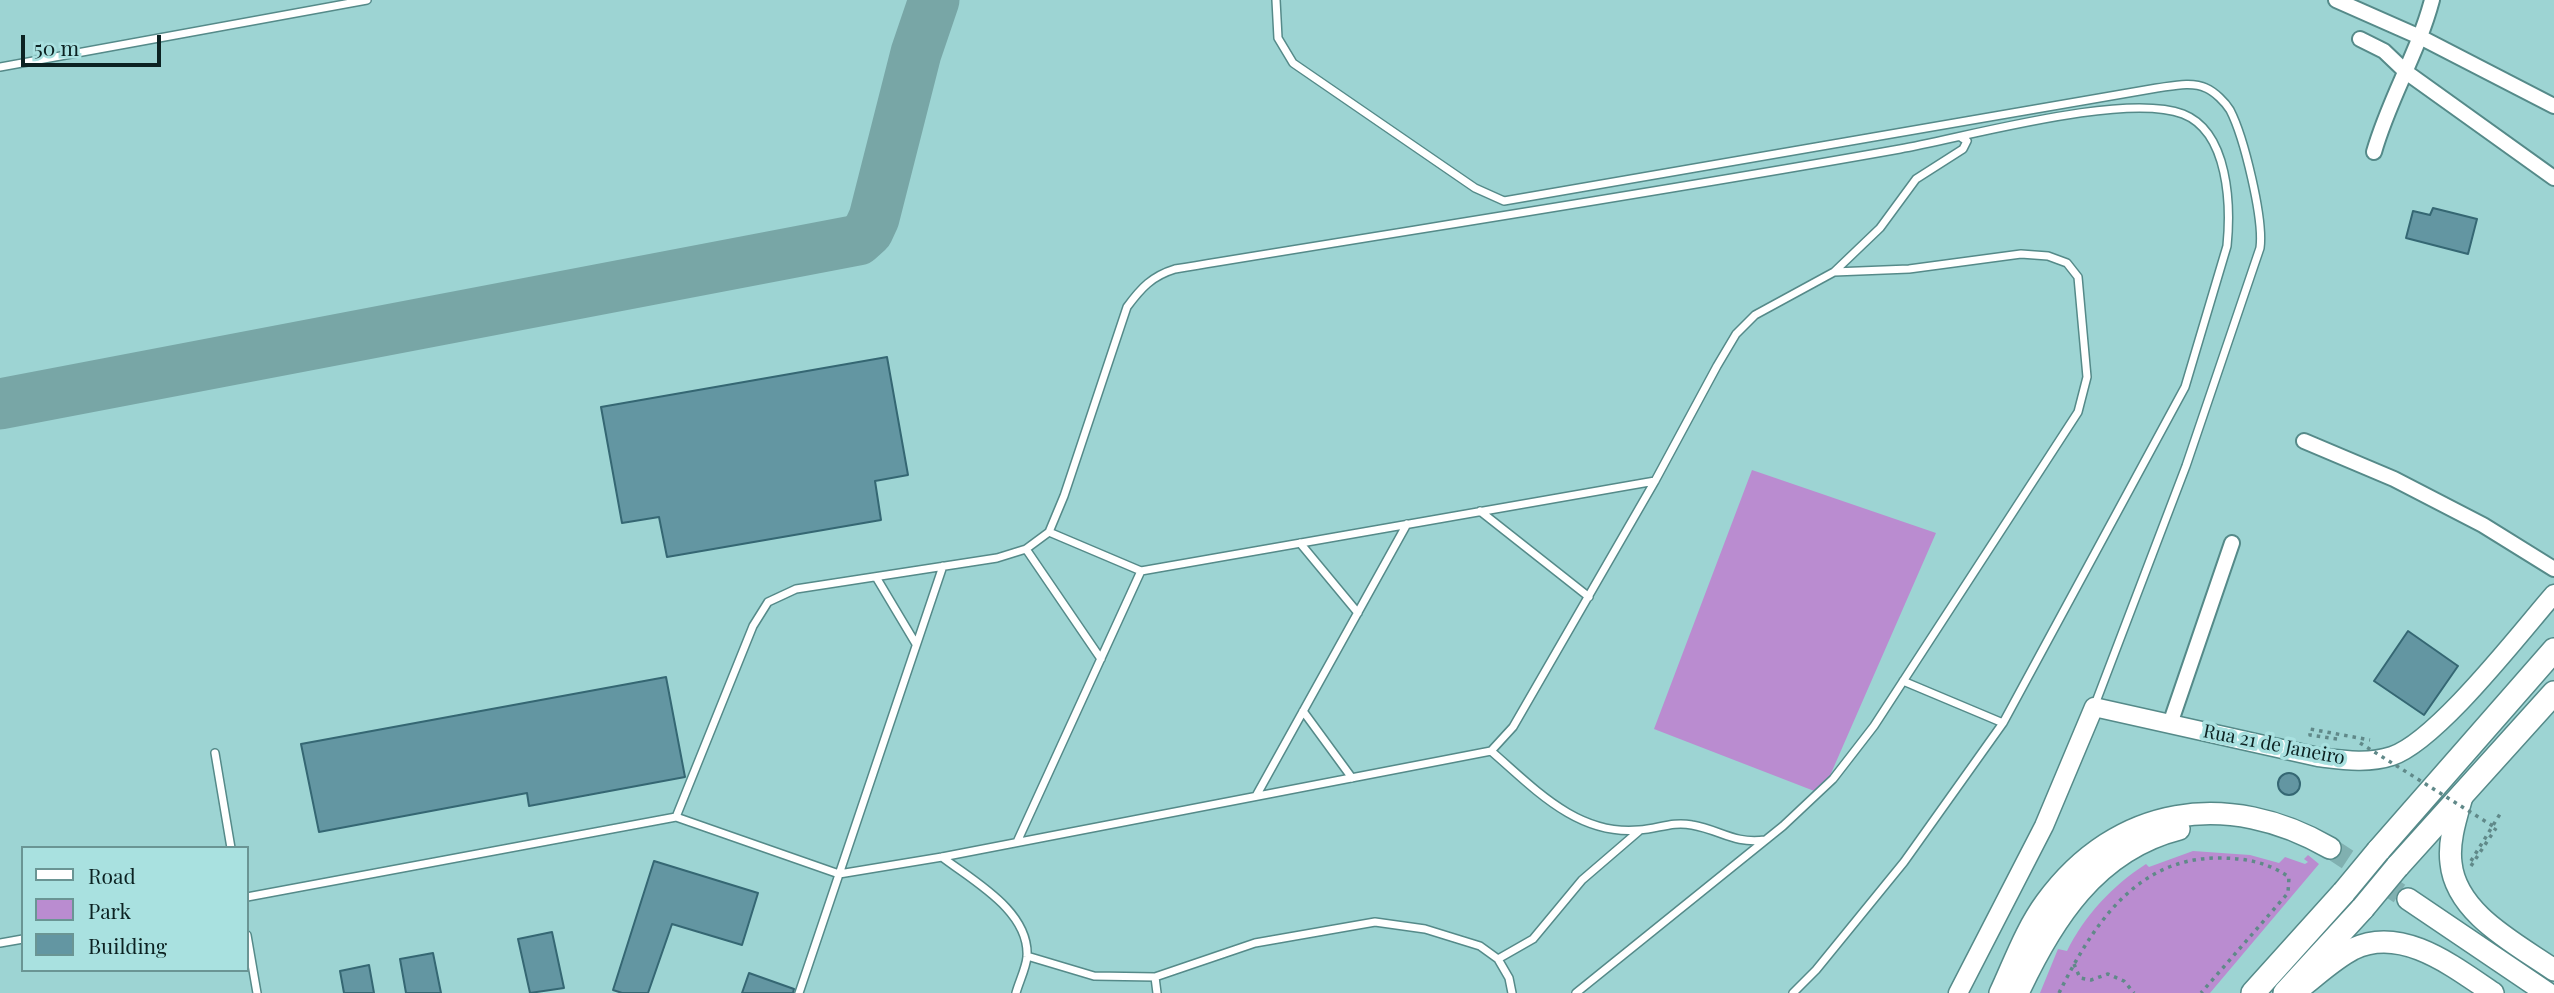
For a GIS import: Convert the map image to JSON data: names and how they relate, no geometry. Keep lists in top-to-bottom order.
{
  "streets": {
    "street": ["Rua 21 de Janeiro"]
  },
  "legend": ["Road", "Park", "Building"],
  "scale_bar": "50 m"
}
